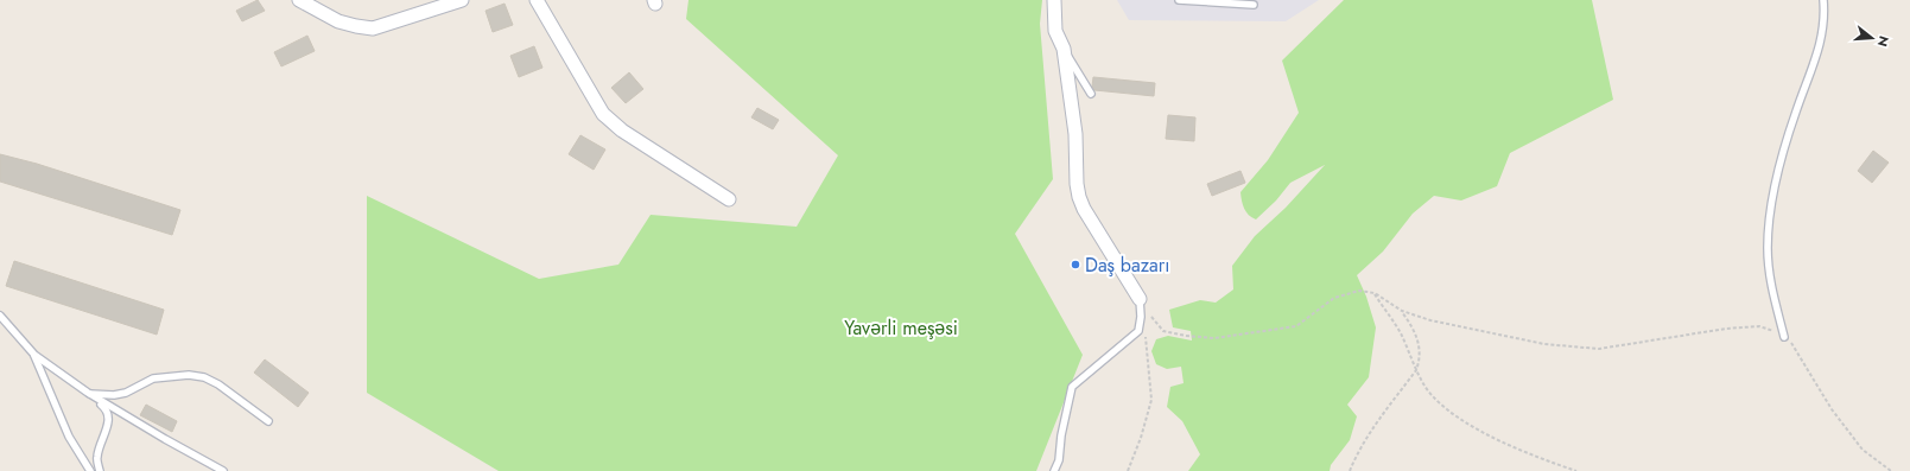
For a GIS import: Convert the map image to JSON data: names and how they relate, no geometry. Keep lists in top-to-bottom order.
{
  "parks": ["Yavərli meşəsi"],
  "places": ["Daş bazarı"],
  "north": "right"
}
